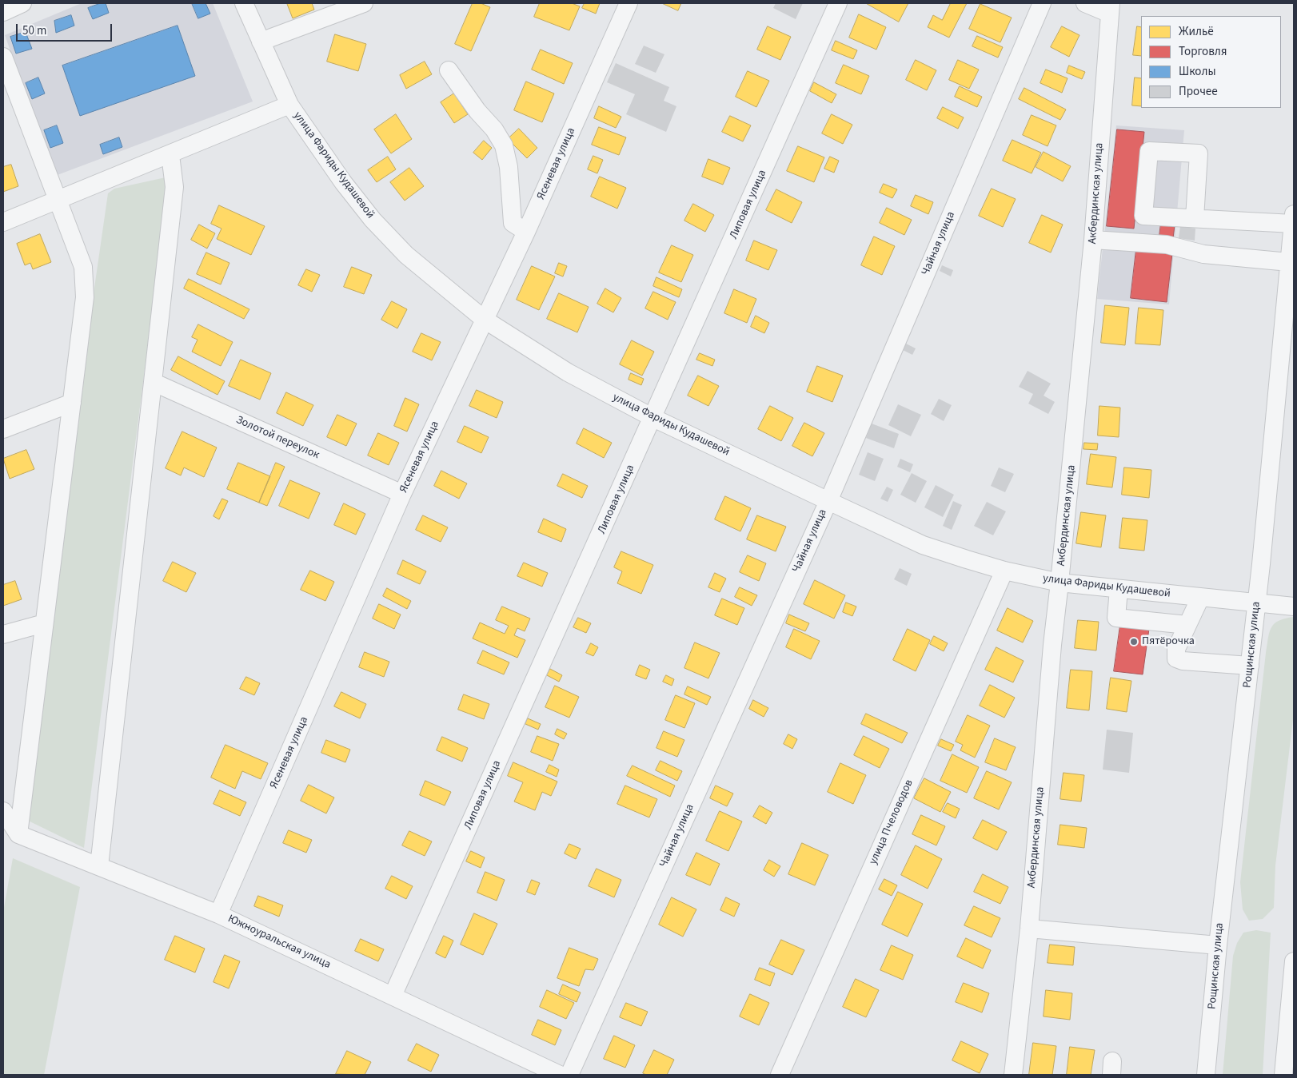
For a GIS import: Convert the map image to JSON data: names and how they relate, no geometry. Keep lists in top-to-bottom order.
{
  "streets": {
    "street": [
      "Ясеневая улица",
      "улица Фариды Кудашевой",
      "Акбердинская улица",
      "Липовая улица",
      "Чайная улица",
      "Золотой переулок",
      "Рощинская улица",
      "улица Пчеловодов",
      "Южноуральская улица"
    ]
  },
  "crossings": [
    ["Ясеневая улица", "улица Фариды Кудашевой"],
    ["Ясеневая улица", "Золотой переулок"],
    ["Ясеневая улица", "Южноуральская улица"],
    ["улица Фариды Кудашевой", "Акбердинская улица"],
    ["улица Фариды Кудашевой", "Липовая улица"],
    ["улица Фариды Кудашевой", "Чайная улица"],
    ["улица Фариды Кудашевой", "Рощинская улица"],
    ["улица Фариды Кудашевой", "улица Пчеловодов"],
    ["Липовая улица", "Южноуральская улица"]
  ],
  "places": ["Пятёрочка"],
  "legend": [
    "Жильё",
    "Торговля",
    "Школы",
    "Прочее"
  ],
  "scale_bar": "50 m"
}
